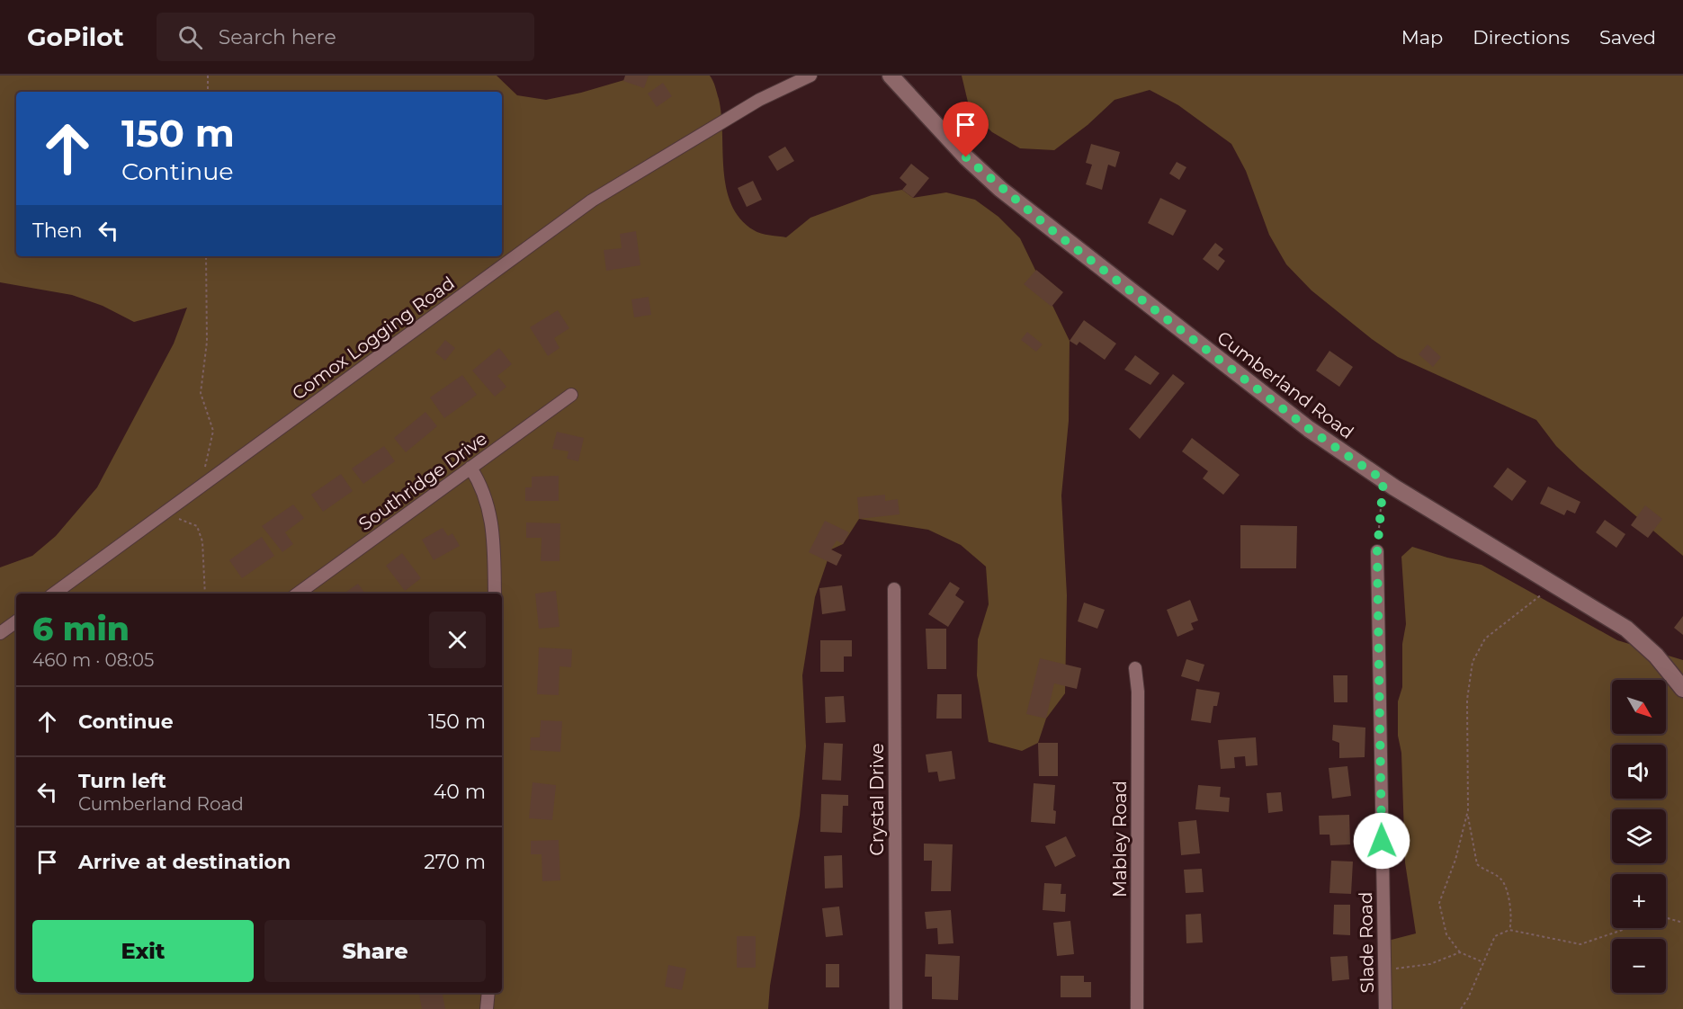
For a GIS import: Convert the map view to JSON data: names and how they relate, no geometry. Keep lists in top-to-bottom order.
{
  "streets": {
    "street": [
      "Comox Logging Road",
      "Cumberland Road",
      "Southridge Drive",
      "Crystal Drive",
      "Mabley Road",
      "Slade Road"
    ]
  },
  "north": "bottom right",
  "page": {
    "header": "GoPilot",
    "search": "Search here",
    "nav": ["Map", "Directions", "Saved"],
    "turn": ["150 m", "Continue"],
    "then": "Then",
    "heading": ["6 min", "460 m · 08:05"],
    "map_buttons": ["+", "−"],
    "list": [
      {
        "name": "Continue",
        "value": "150 m"
      },
      {
        "name": "Turn left",
        "note": "Cumberland Road",
        "value": "40 m"
      },
      {
        "name": "Arrive at destination",
        "value": "270 m"
      }
    ],
    "buttons": ["Exit", "Share"]
  }
}
